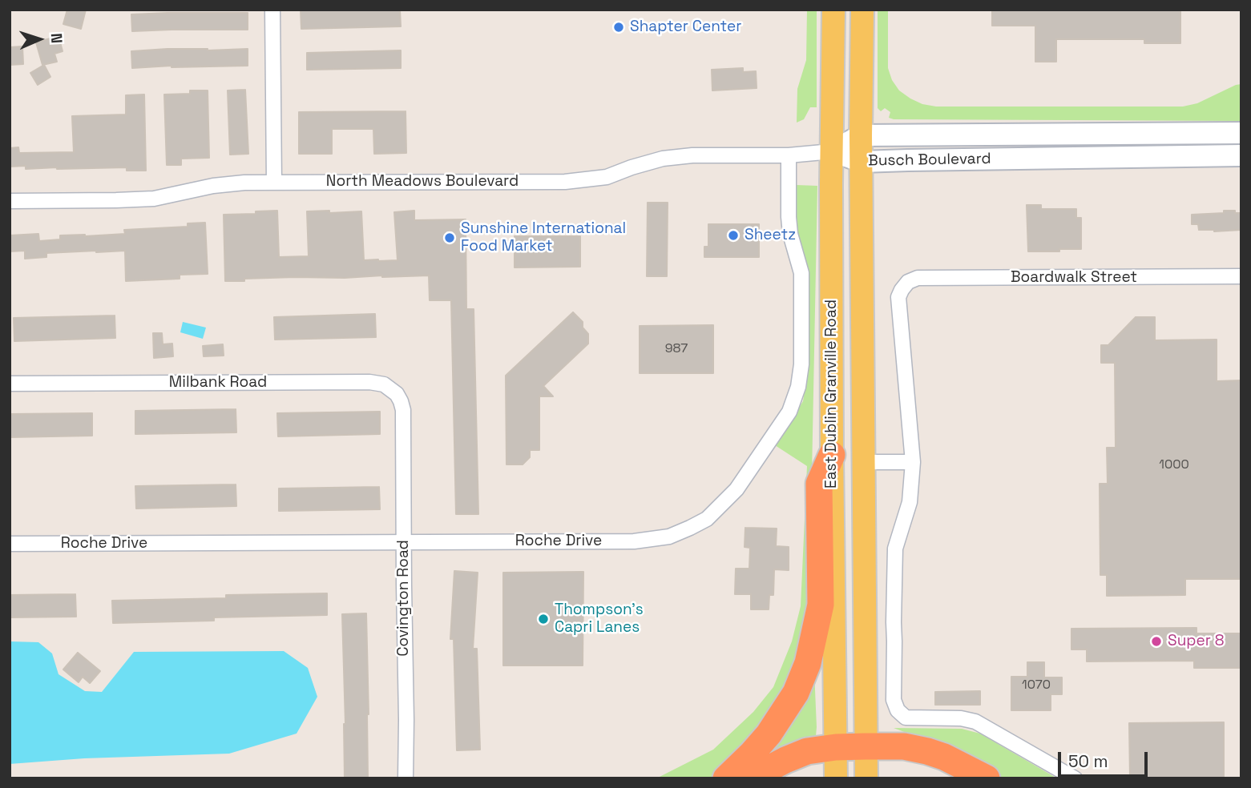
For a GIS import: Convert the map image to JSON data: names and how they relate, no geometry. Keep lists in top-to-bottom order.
{
  "streets": {
    "main road": ["Busch Boulevard", "East Dublin Granville Road"],
    "street": [
      "North Meadows Boulevard",
      "Boardwalk Street",
      "Milbank Road",
      "Roche Drive",
      "Covington Road"
    ]
  },
  "crossings": [
    ["Busch Boulevard", "North Meadows Boulevard"],
    ["Busch Boulevard", "East Dublin Granville Road"],
    ["North Meadows Boulevard", "East Dublin Granville Road"],
    ["North Meadows Boulevard", "Roche Drive"],
    ["Boardwalk Street", "East Dublin Granville Road"],
    ["Milbank Road", "Covington Road"],
    ["Roche Drive", "Covington Road"]
  ],
  "places": [
    "Shapter Center",
    "Sheetz",
    "Sunshine International Food Market",
    "Thompson's Capri Lanes",
    "Super 8"
  ],
  "house_numbers": ["987", "1000", "1070"],
  "scale_bar": "50 m",
  "north": "right"
}
